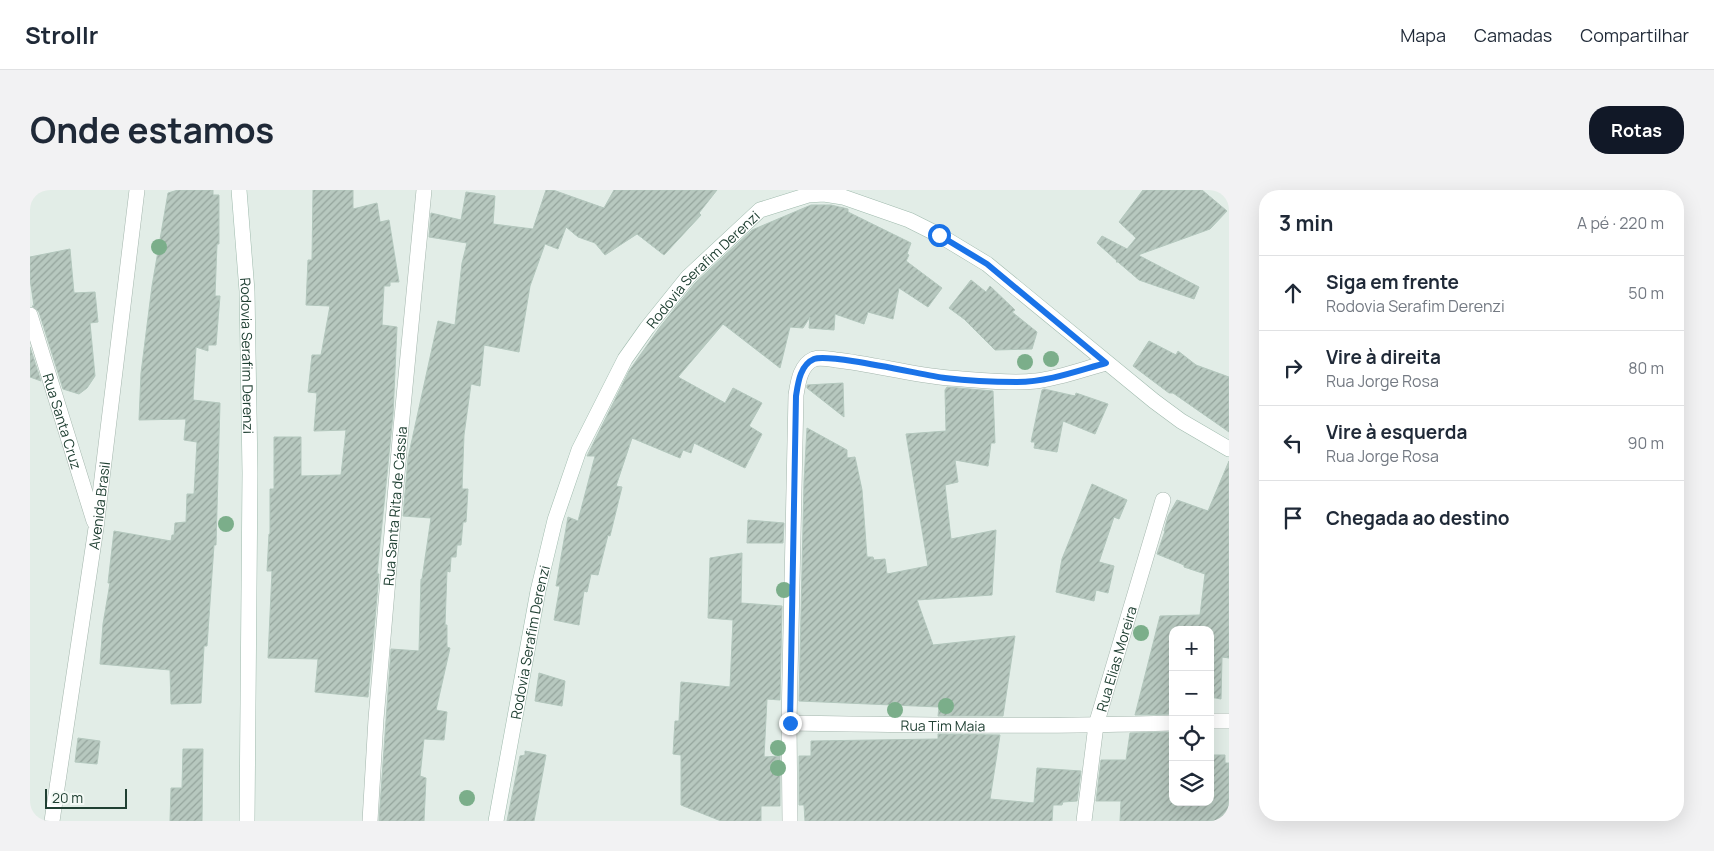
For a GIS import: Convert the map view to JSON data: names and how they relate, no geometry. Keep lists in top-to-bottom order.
{
  "streets": {
    "street": [
      "Rodovia Serafim Derenzi",
      "Rua Santa Cruz",
      "Rua Santa Rita de Cássia",
      "Avenida Brasil",
      "Rua Elias Moreira",
      "Rua Tim Maia"
    ]
  },
  "crossings": [
    ["Rua Santa Cruz", "Avenida Brasil"],
    ["Rua Elias Moreira", "Rua Tim Maia"]
  ],
  "scale_bar": "20 m",
  "page": {
    "header": "Strollr",
    "nav": ["Mapa", "Camadas", "Compartilhar"],
    "title": "Onde estamos",
    "buttons": "Rotas",
    "heading": ["3 min", "A pé · 220 m"],
    "list": [
      ["Siga em frente", "Rodovia Serafim Derenzi", "50 m"],
      ["Vire à direita", "Rua Jorge Rosa", "80 m"],
      ["Vire à esquerda", "Rua Jorge Rosa", "90 m"],
      "Chegada ao destino"
    ],
    "map_buttons": ["+", "−"],
    "scale": "20 m"
  }
}
